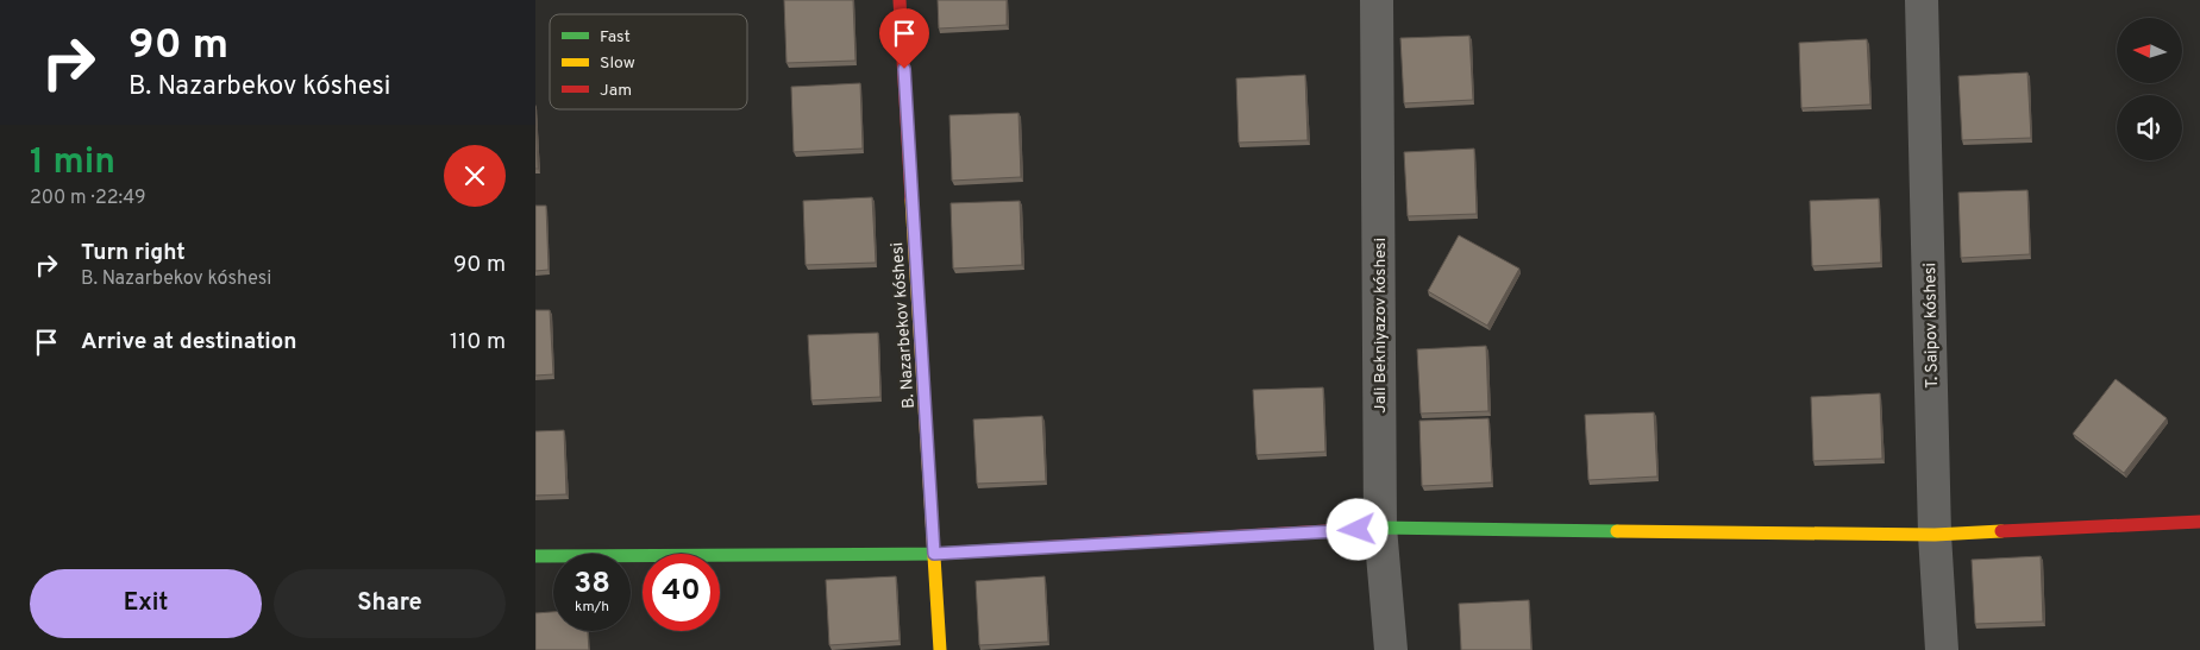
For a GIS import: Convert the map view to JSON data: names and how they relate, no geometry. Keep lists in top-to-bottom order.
{
  "streets": {
    "street": ["B. Nazarbekov kóshesi", "Jali Bekniyazov kóshesi", "T. Saipov kóshesi"]
  },
  "legend": ["Fast", "Slow", "Jam"],
  "north": "left",
  "page": {
    "turn": ["90 m", "B. Nazarbekov kóshesi"],
    "heading": ["1 min", "200 m · 22:49"],
    "list": [
      {
        "name": "Turn right",
        "note": "B. Nazarbekov kóshesi",
        "value": "90 m"
      },
      {
        "name": "Arrive at destination",
        "value": "110 m"
      }
    ],
    "speed": "38 km/h",
    "limit": "40",
    "buttons": ["Exit", "Share"]
  }
}
